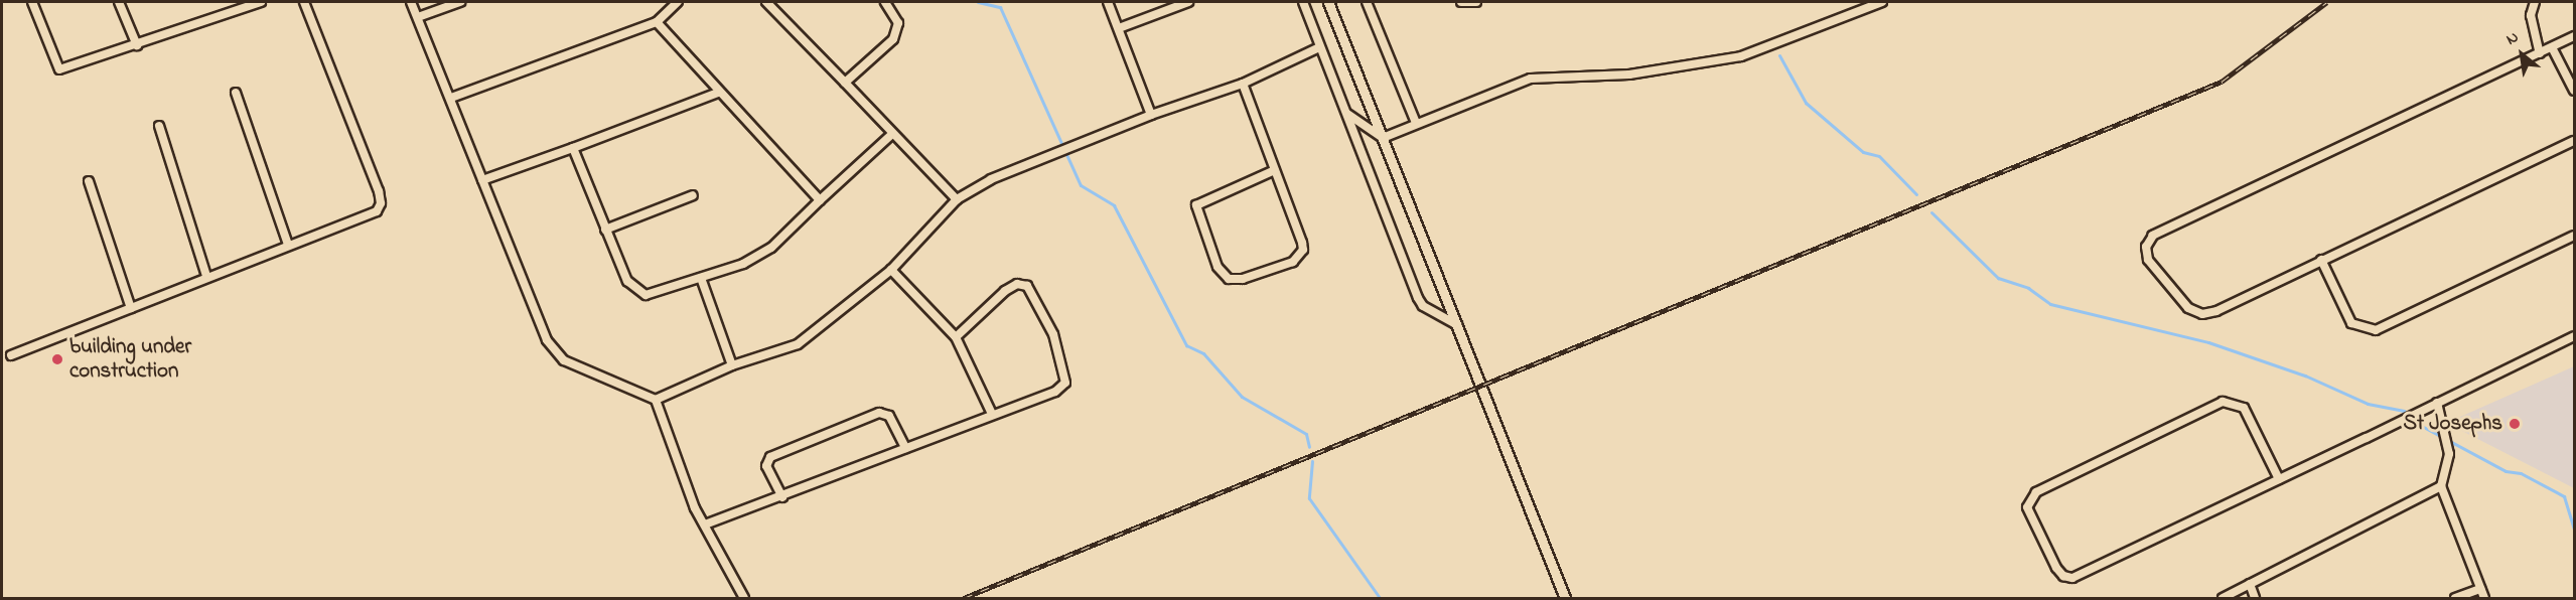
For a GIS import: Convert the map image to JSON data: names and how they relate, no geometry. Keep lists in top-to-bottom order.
{
  "places": ["building under construction", "St Josephs"],
  "north": "top left"
}
